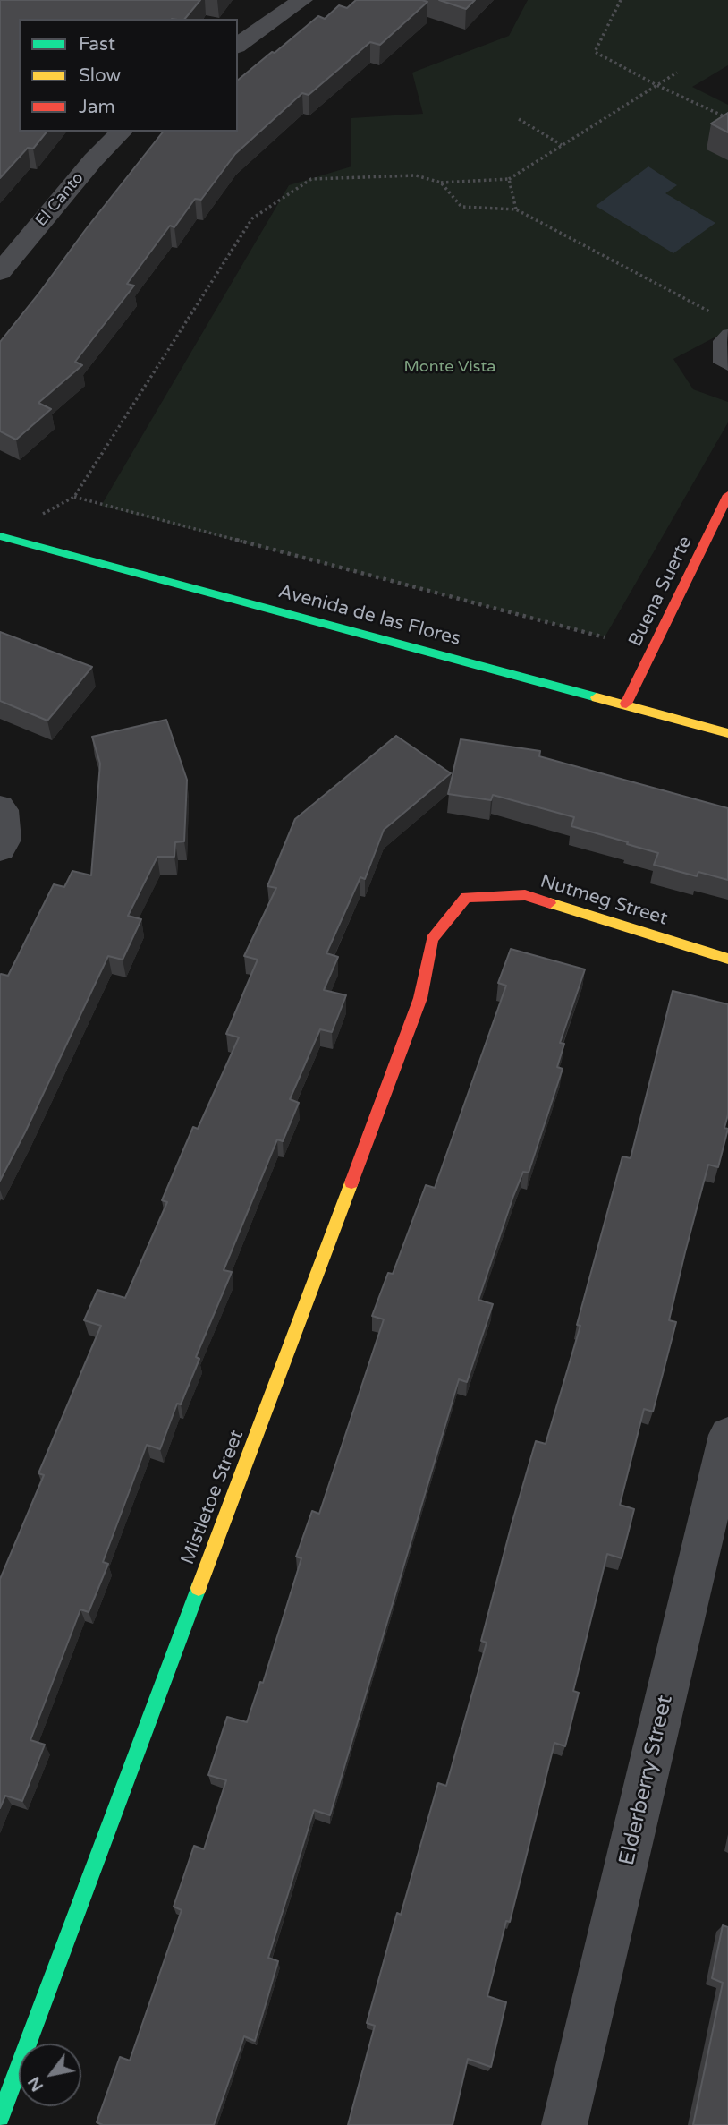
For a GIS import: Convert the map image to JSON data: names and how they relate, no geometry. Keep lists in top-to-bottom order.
{
  "streets": {
    "street": [
      "El Canto",
      "Buena Suerte",
      "Avenida de las Flores",
      "Nutmeg Street",
      "Mistletoe Street",
      "Elderberry Street"
    ]
  },
  "crossings": [
    ["Buena Suerte", "Avenida de las Flores"],
    ["Nutmeg Street", "Mistletoe Street"]
  ],
  "parks": ["Monte Vista"],
  "legend": ["Fast", "Slow", "Jam"],
  "north": "bottom left"
}
